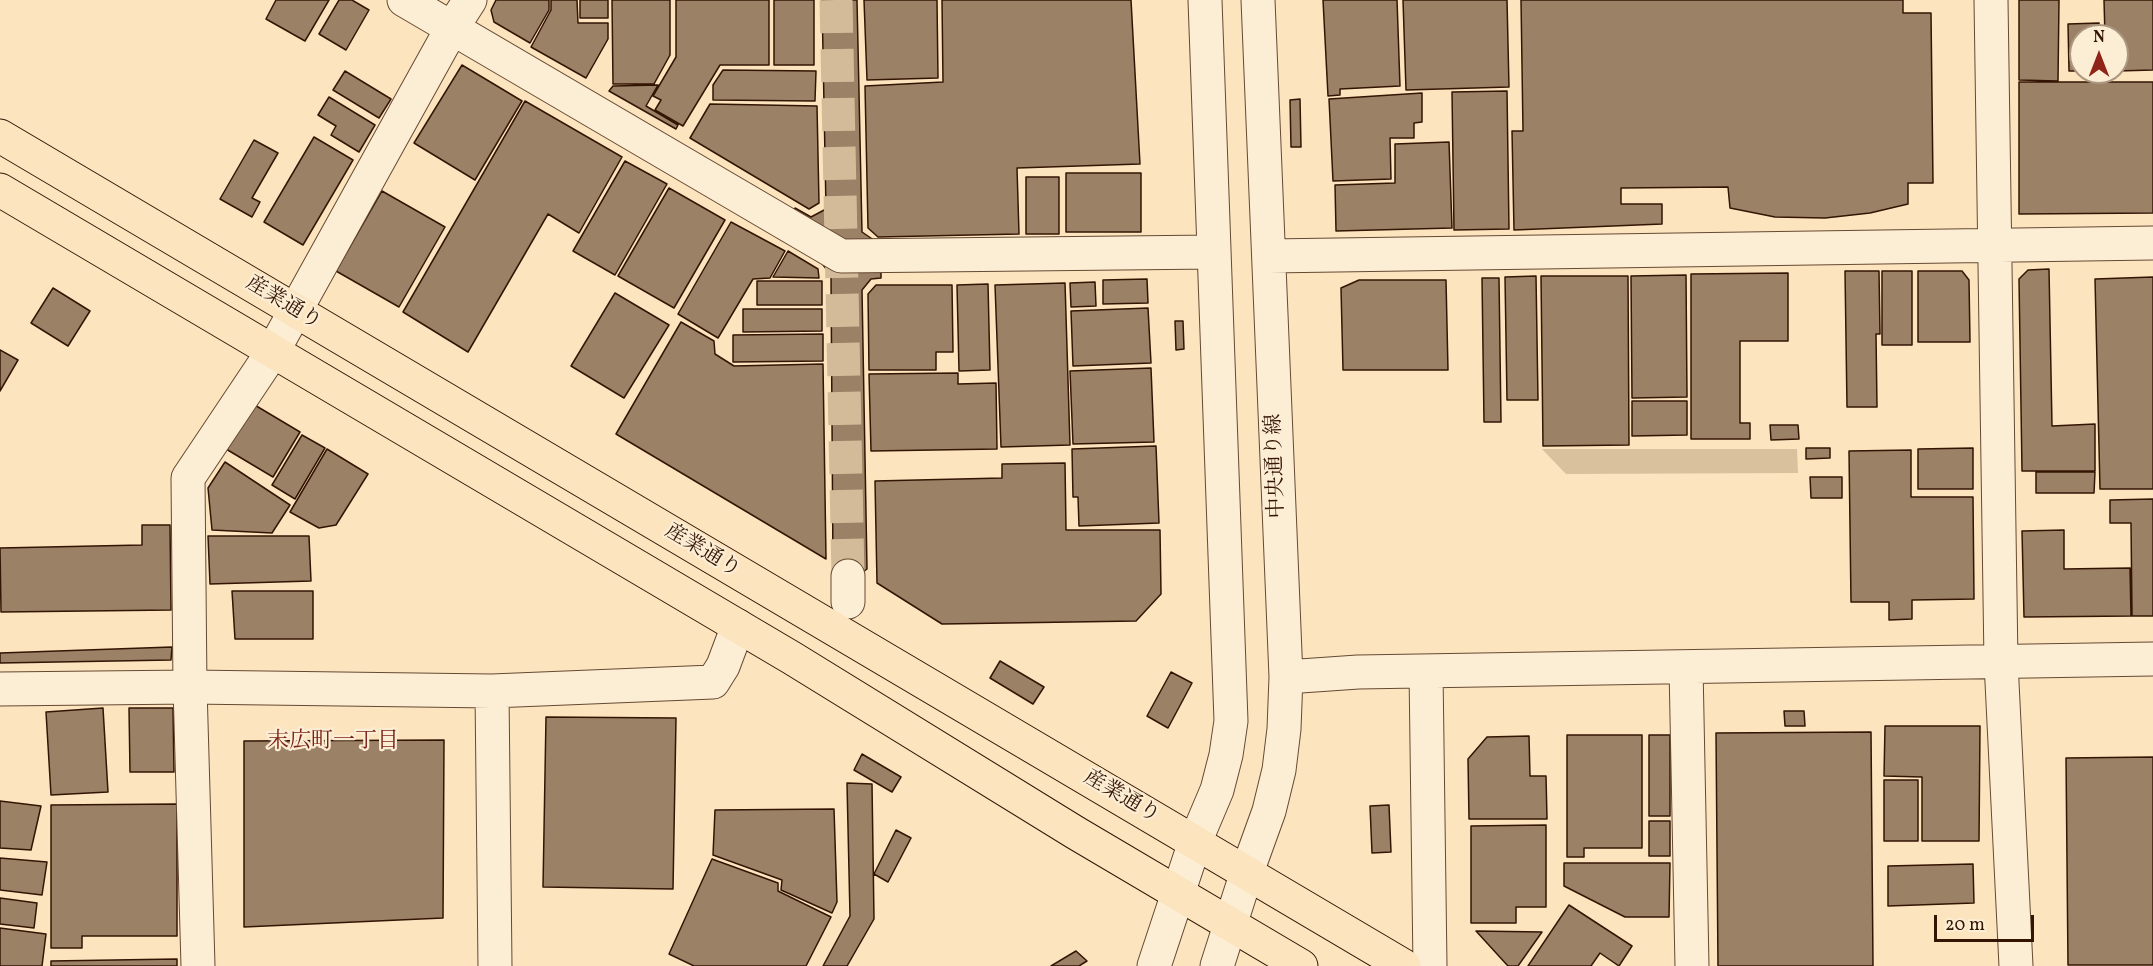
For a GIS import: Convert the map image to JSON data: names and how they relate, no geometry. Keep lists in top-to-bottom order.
{
  "streets": {
    "highway": ["産業通り"],
    "street": ["中央通り線"]
  },
  "crossings": [
    ["産業通り", "中央通り線"]
  ],
  "districts": ["末広町一丁目"],
  "scale_bar": "20 m",
  "north": "top"
}
